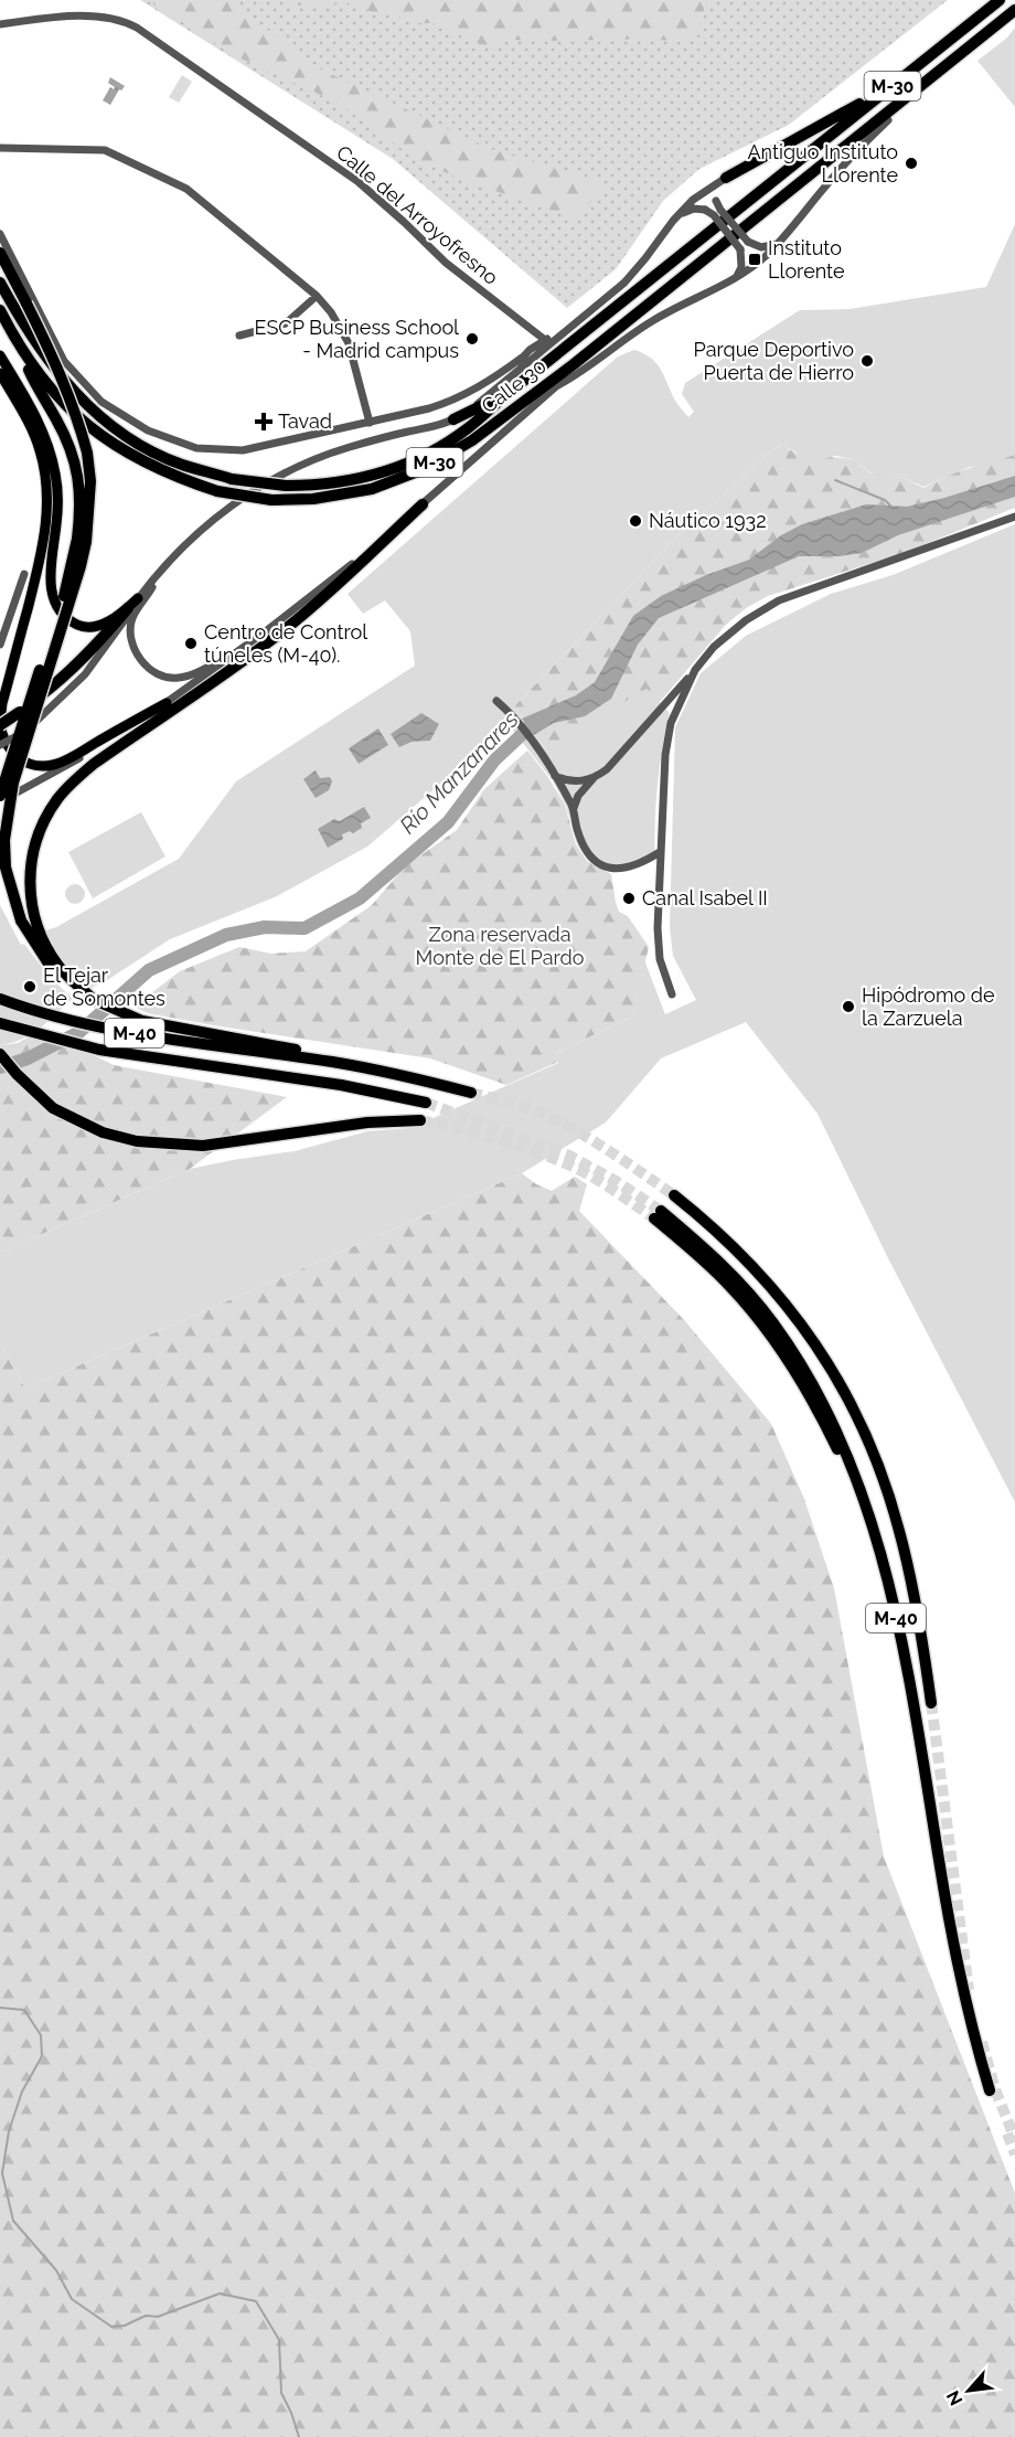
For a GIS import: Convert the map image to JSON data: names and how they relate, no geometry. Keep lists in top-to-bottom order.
{
  "streets": {
    "highway": ["M-30", "Calle 30", "M-40"],
    "street": ["Calle del Arroyofresno"]
  },
  "water": ["Río Manzanares"],
  "parks": ["Zona reservada Monte de El Pardo"],
  "places": {
    "other": [
      "Antiguo Instituto Llorente",
      "ESCP Business School - Madrid campus",
      "Parque Deportivo Puerta de Hierro",
      "Náutico 1932",
      "Centro de Control túneles (M-40).",
      "Canal Isabel II",
      "El Tejar de Somontes",
      "Hipódromo de la Zarzuela"
    ],
    "transit": ["Instituto Llorente"],
    "health": ["Tavad"]
  },
  "north": "bottom left"
}
